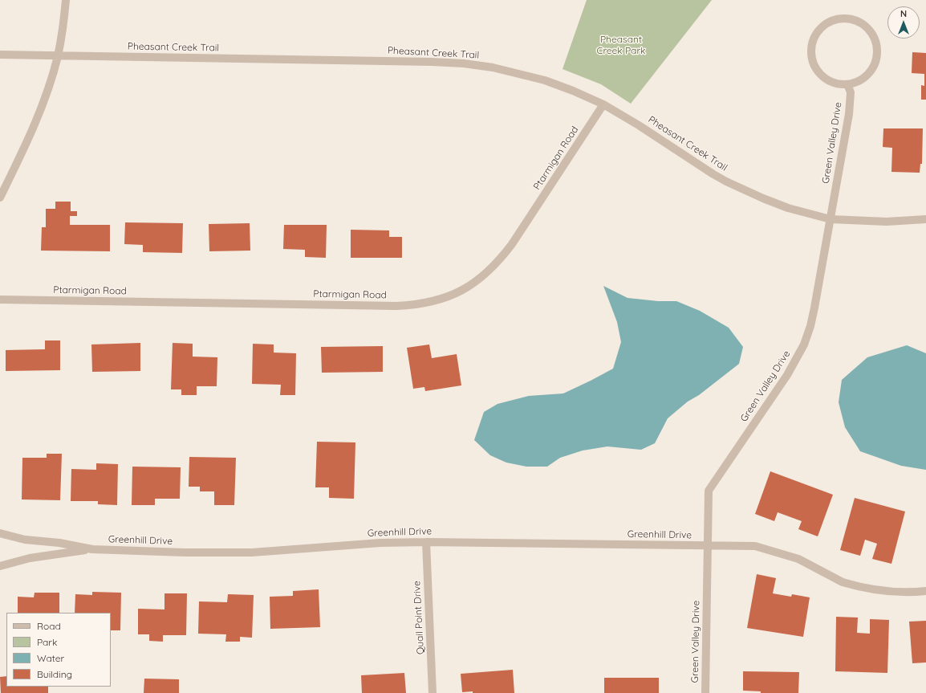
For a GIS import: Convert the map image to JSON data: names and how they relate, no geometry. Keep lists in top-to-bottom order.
{
  "streets": {
    "street": [
      "Pheasant Creek Trail",
      "Green Valley Drive",
      "Ptarmigan Road",
      "Greenhill Drive",
      "Quail Point Drive"
    ]
  },
  "crossings": [
    ["Pheasant Creek Trail", "Green Valley Drive"],
    ["Pheasant Creek Trail", "Ptarmigan Road"],
    ["Green Valley Drive", "Greenhill Drive"],
    ["Greenhill Drive", "Quail Point Drive"]
  ],
  "parks": ["Pheasant Creek Park"],
  "legend": [
    "Road",
    "Park",
    "Water",
    "Building"
  ],
  "north": "top"
}
